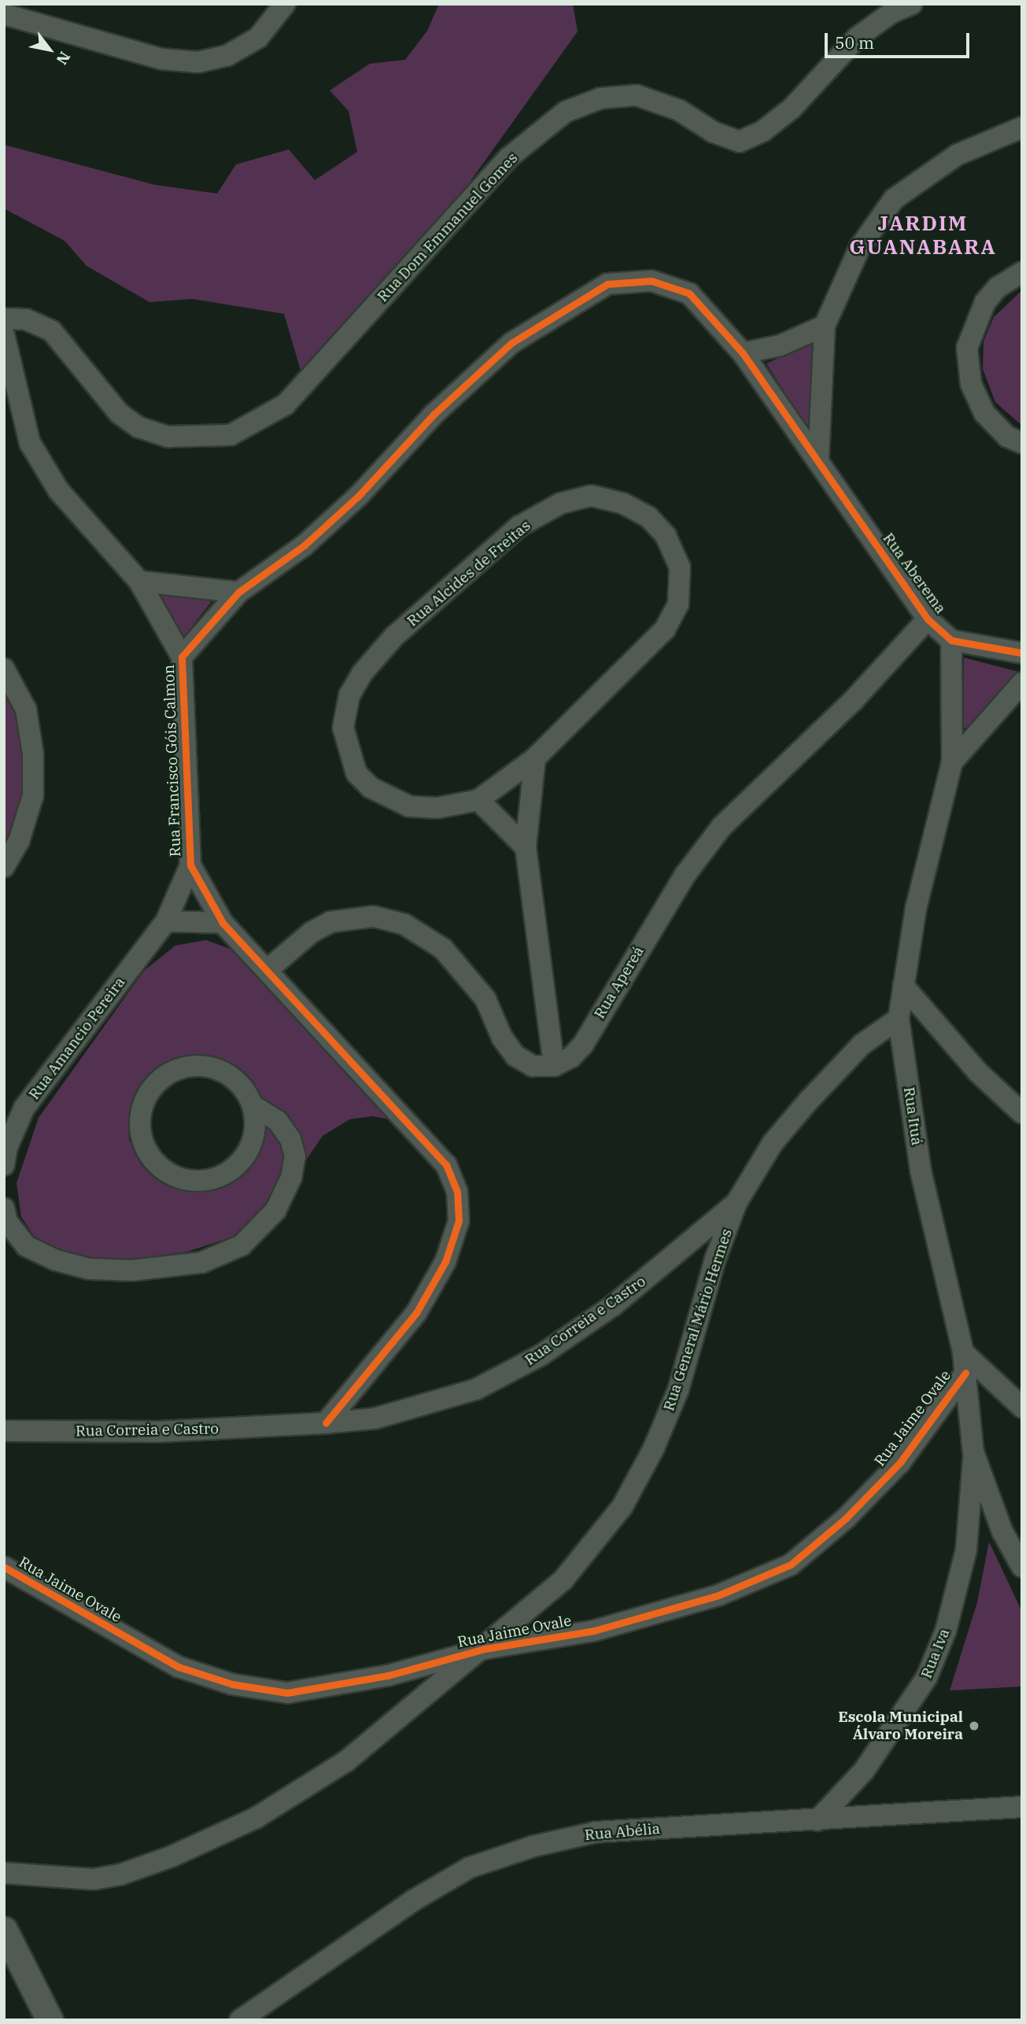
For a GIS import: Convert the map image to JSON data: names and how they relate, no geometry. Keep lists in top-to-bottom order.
{
  "streets": {
    "street": [
      "Rua Dom Emmanuel Gomes",
      "Rua Alcides de Freitas",
      "Rua Aberema",
      "Rua Francisco Góis Calmon",
      "Rua Apereá",
      "Rua Amancio Pereira",
      "Rua Ituá",
      "Rua General Mário Hermes",
      "Rua Correia e Castro",
      "Rua Jaime Ovale",
      "Rua Iva",
      "Rua Abélia"
    ]
  },
  "crossings": [
    ["Rua Aberema", "Rua Francisco Góis Calmon"],
    ["Rua Aberema", "Rua Apereá"],
    ["Rua Francisco Góis Calmon", "Rua Amancio Pereira"],
    ["Rua Francisco Góis Calmon", "Rua Correia e Castro"],
    ["Rua Ituá", "Rua Correia e Castro"],
    ["Rua Ituá", "Rua Jaime Ovale"],
    ["Rua Ituá", "Rua Iva"],
    ["Rua General Mário Hermes", "Rua Correia e Castro"],
    ["Rua General Mário Hermes", "Rua Jaime Ovale"],
    ["Rua Iva", "Rua Abélia"]
  ],
  "districts": ["JARDIM GUANABARA"],
  "places": ["Escola Municipal Álvaro Moreira"],
  "scale_bar": "50 m",
  "north": "bottom right"
}
